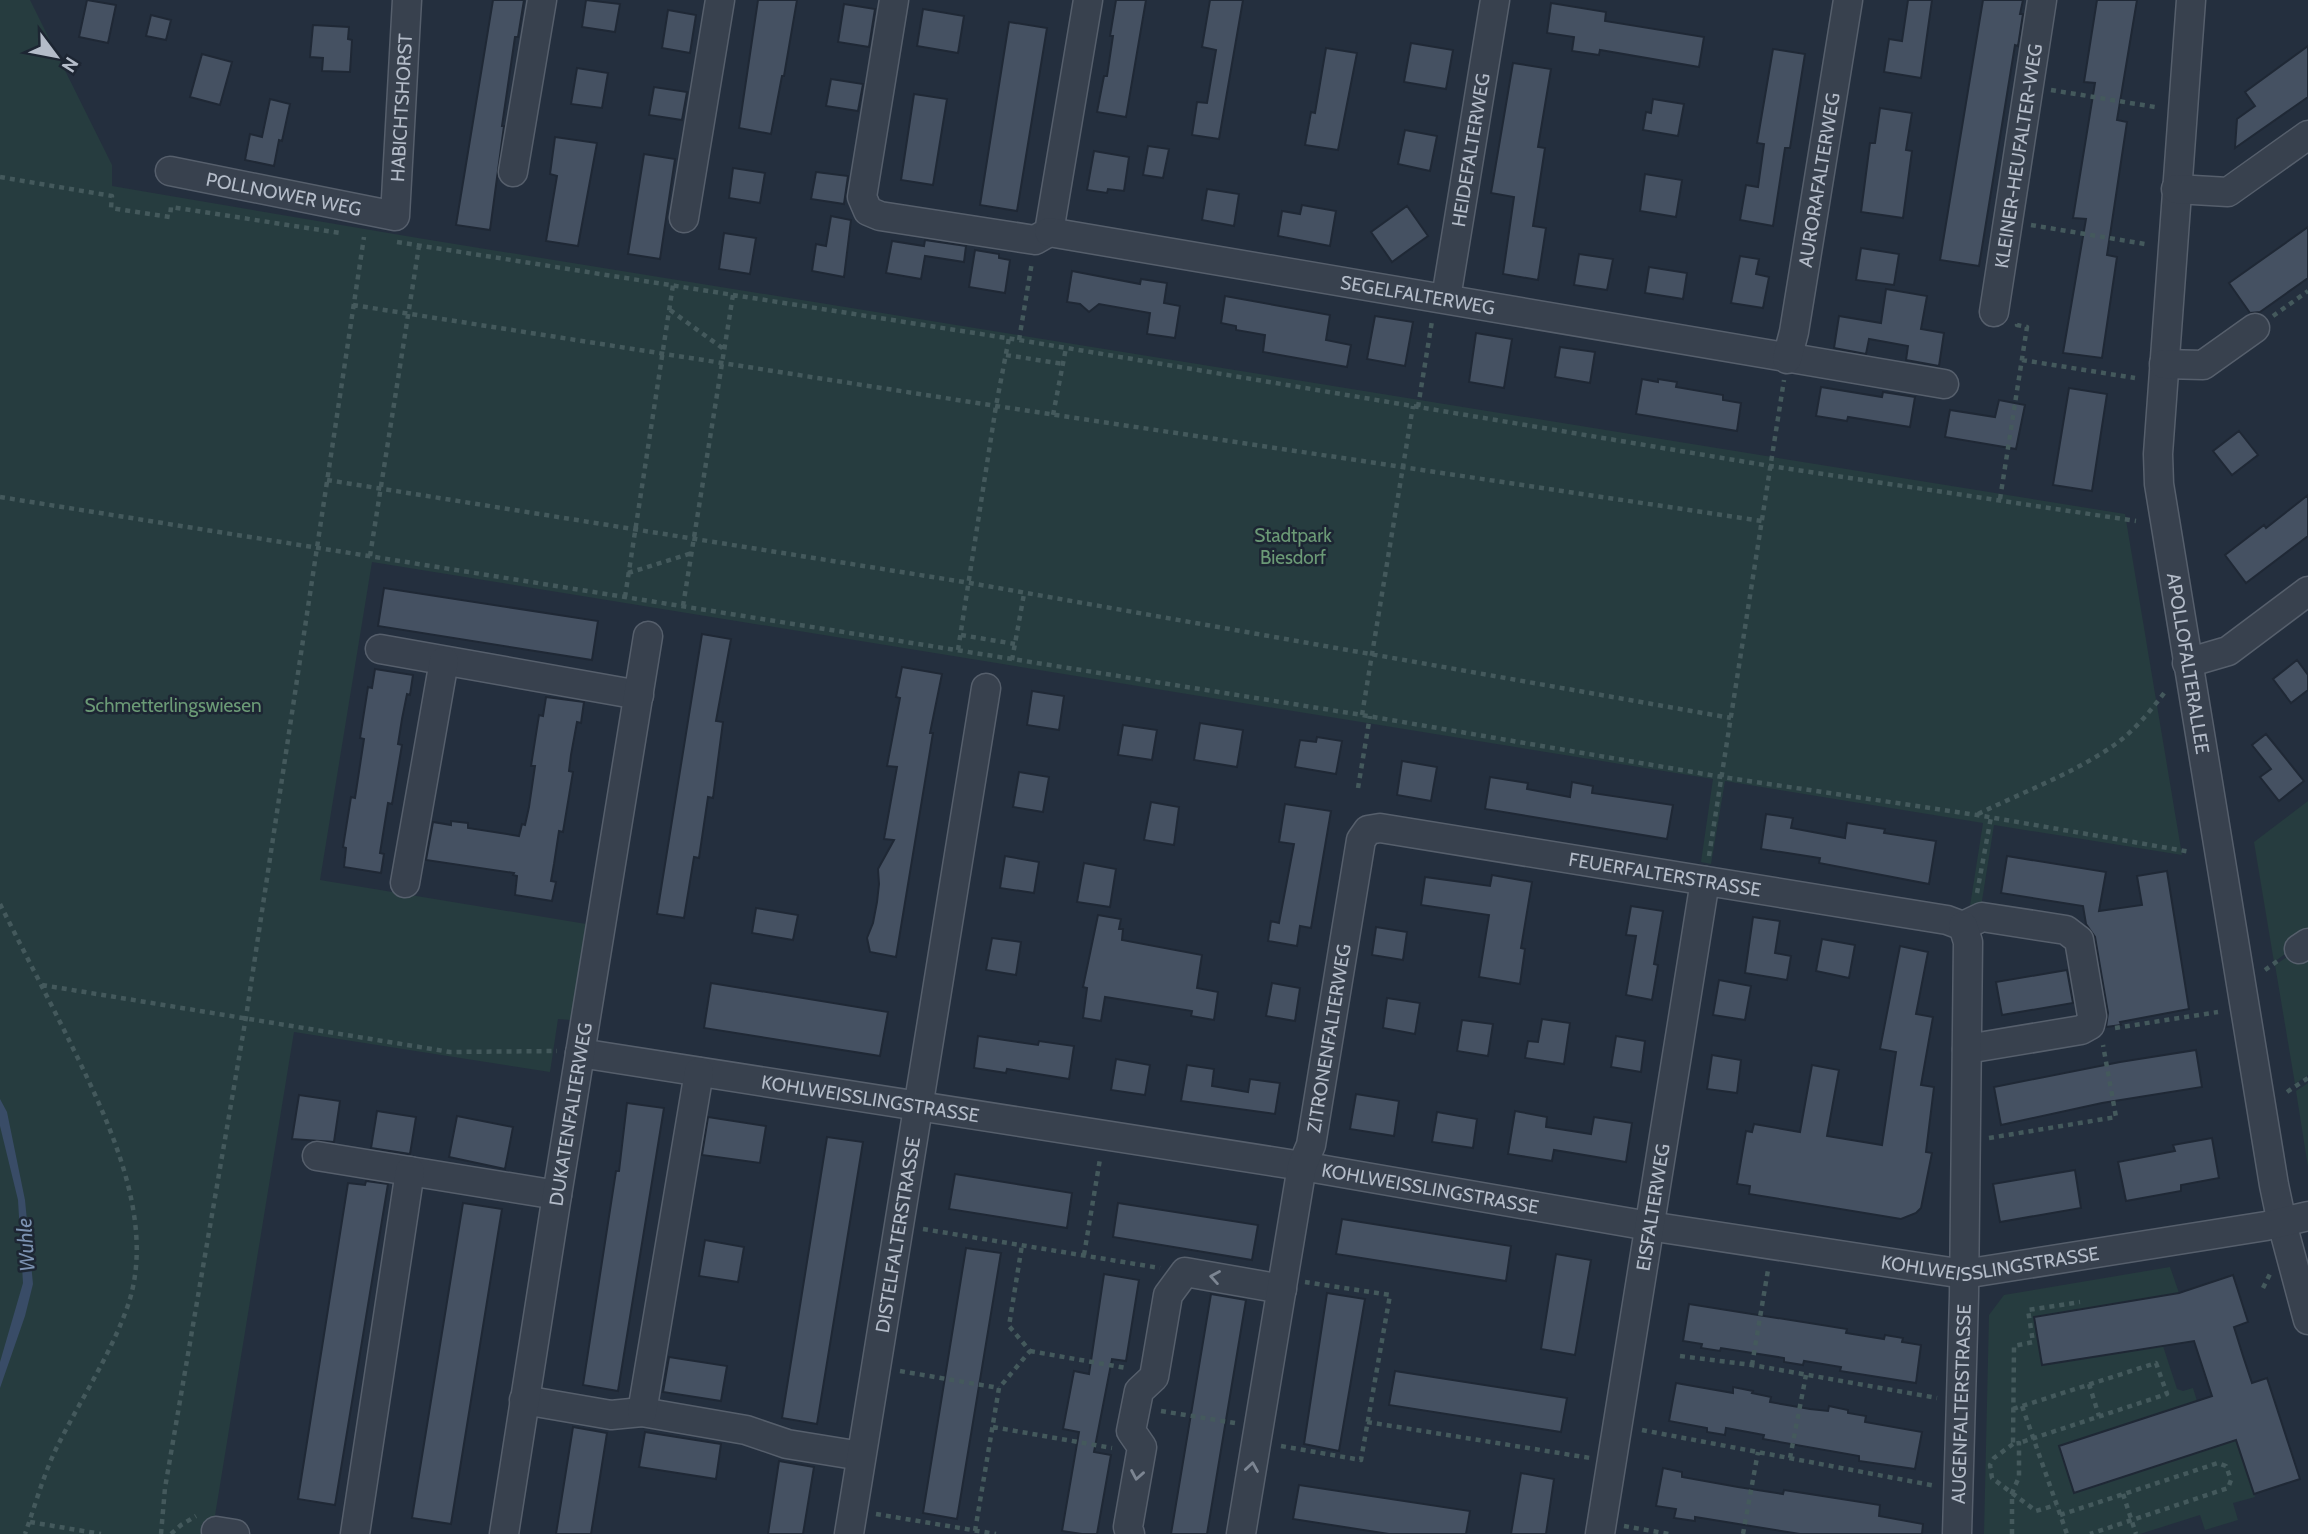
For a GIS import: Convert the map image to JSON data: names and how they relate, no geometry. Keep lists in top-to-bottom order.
{
  "streets": {
    "street": [
      "HABICHTSHORST",
      "HEIDEFALTERWEG",
      "KLEINER-HEUFALTER-WEG",
      "AURORAFALTERWEG",
      "POLLNOWER WEG",
      "SEGELFALTERWEG",
      "APOLLOFALTERALLEE",
      "FEUERFALTERSTRASSE",
      "ZITRONENFALTERWEG",
      "KOHLWEISSLINGSTRASSE",
      "DUKATENFALTERWEG",
      "EISFALTERWEG",
      "DISTELFALTERSTRASSE",
      "AUGENFALTERSTRASSE"
    ]
  },
  "crossings": [
    ["HABICHTSHORST", "POLLNOWER WEG"],
    ["HEIDEFALTERWEG", "SEGELFALTERWEG"],
    ["AURORAFALTERWEG", "SEGELFALTERWEG"],
    ["APOLLOFALTERALLEE", "KOHLWEISSLINGSTRASSE"],
    ["FEUERFALTERSTRASSE", "ZITRONENFALTERWEG"],
    ["FEUERFALTERSTRASSE", "EISFALTERWEG"],
    ["ZITRONENFALTERWEG", "KOHLWEISSLINGSTRASSE"],
    ["KOHLWEISSLINGSTRASSE", "DUKATENFALTERWEG"],
    ["KOHLWEISSLINGSTRASSE", "EISFALTERWEG"],
    ["KOHLWEISSLINGSTRASSE", "DISTELFALTERSTRASSE"],
    ["KOHLWEISSLINGSTRASSE", "AUGENFALTERSTRASSE"]
  ],
  "water": ["Wuhle"],
  "parks": ["Stadtpark Biesdorf", "Schmetterlingswiesen"],
  "north": "bottom right"
}
